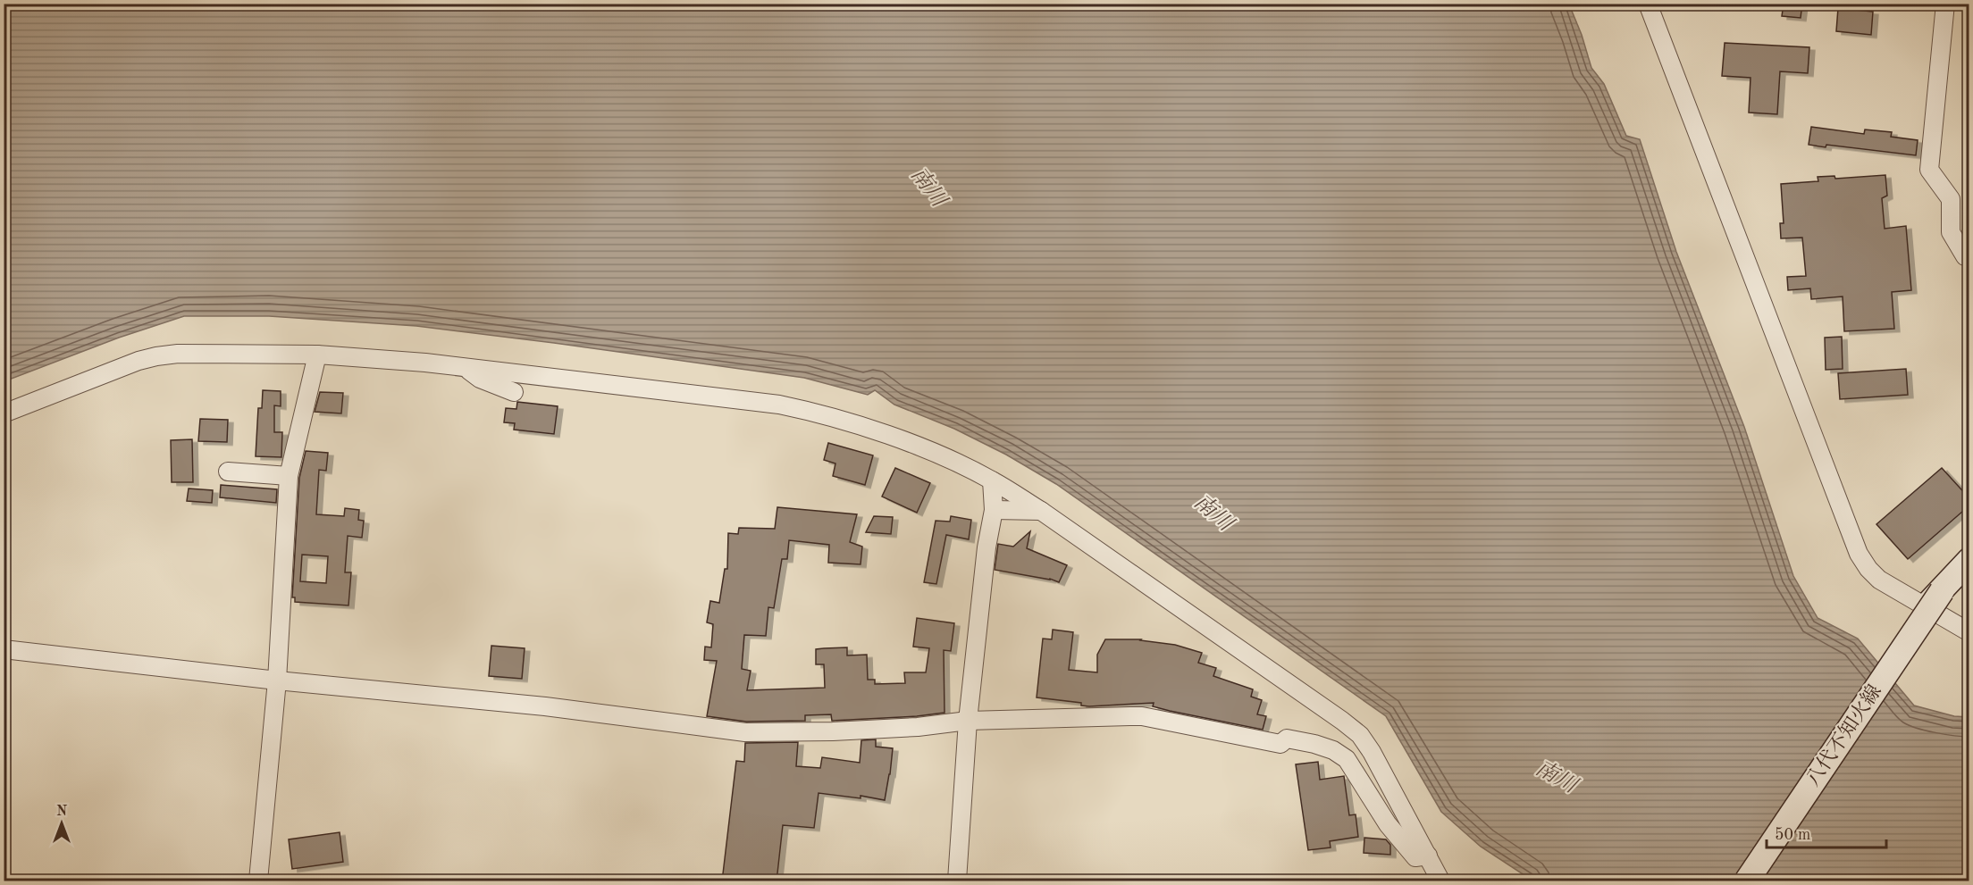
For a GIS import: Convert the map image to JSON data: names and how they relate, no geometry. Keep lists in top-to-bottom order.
{
  "streets": {
    "main road": ["八代不知火線"]
  },
  "water": ["南川"],
  "scale_bar": "50 m",
  "north": "top"
}
